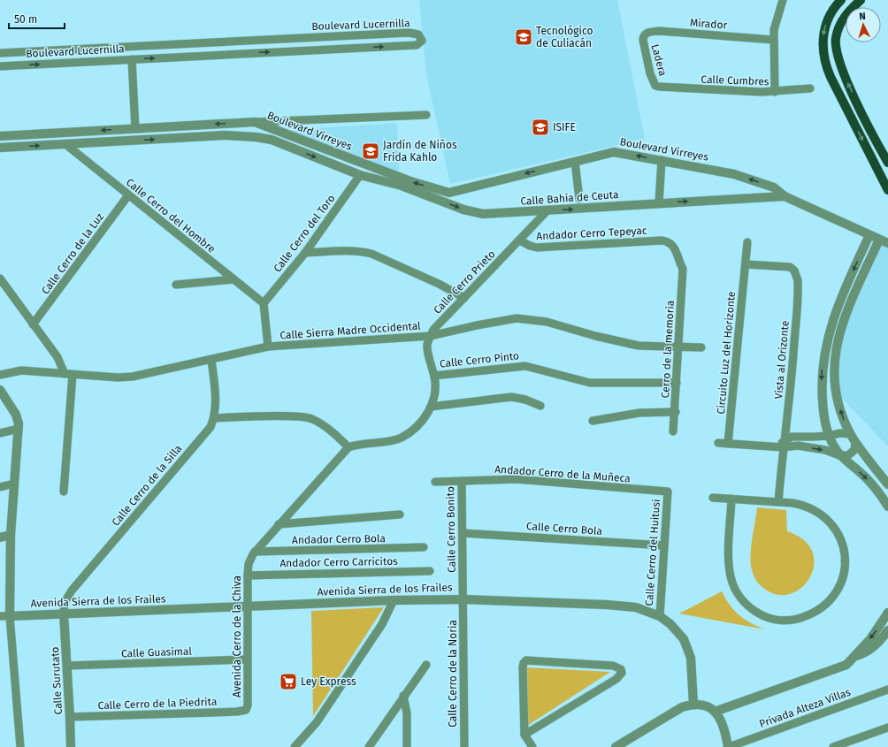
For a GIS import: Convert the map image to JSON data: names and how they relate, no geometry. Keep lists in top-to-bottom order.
{
  "streets": {
    "street": [
      "Mirador",
      "Boulevard Lucernilla",
      "Ladera",
      "Calle Cumbres",
      "Boulevard Virreyes",
      "Calle Bahía de Ceuta",
      "Calle Cerro del Hombre",
      "Calle Cerro del Toro",
      "Andador Cerro Tepeyac",
      "Calle Cerro de la Luz",
      "Calle Cerro Prieto",
      "Calle Sierra Madre Occidental",
      "Cerro de la memoria",
      "Circuito Luz del Horizonte",
      "Calle Cerro Pinto",
      "Vista al Orizonte",
      "Andador Cerro de la Muñeca",
      "Calle Cerro de la Silla",
      "Calle Cerro Bola",
      "Calle Cerro Bonito",
      "Andador Cerro Bola",
      "Calle Cerro del Huitusi",
      "Andador Cerro Carricitos",
      "Avenida Sierra de los Frailes",
      "Avenida Cerro de la Chiva",
      "Calle Guasimal",
      "Calle Cerro de la Noria",
      "Calle Surutato",
      "Calle Cerro de la Piedrita",
      "Privada Alteza Villas"
    ]
  },
  "crossings": [
    ["Mirador", "Ladera"],
    ["Ladera", "Calle Cumbres"],
    ["Boulevard Virreyes", "Calle Bahía de Ceuta"],
    ["Calle Bahía de Ceuta", "Calle Cerro del Hombre"],
    ["Calle Bahía de Ceuta", "Calle Cerro del Toro"],
    ["Calle Bahía de Ceuta", "Calle Cerro Prieto"],
    ["Calle Cerro del Hombre", "Calle Cerro del Toro"],
    ["Calle Cerro del Hombre", "Calle Cerro de la Luz"],
    ["Andador Cerro Tepeyac", "Calle Cerro Prieto"],
    ["Andador Cerro Tepeyac", "Cerro de la memoria"],
    ["Calle Cerro Prieto", "Calle Sierra Madre Occidental"],
    ["Calle Sierra Madre Occidental", "Cerro de la memoria"],
    ["Calle Sierra Madre Occidental", "Calle Cerro de la Silla"],
    ["Cerro de la memoria", "Calle Cerro Pinto"],
    ["Circuito Luz del Horizonte", "Vista al Orizonte"],
    ["Andador Cerro de la Muñeca", "Calle Cerro Bonito"],
    ["Andador Cerro de la Muñeca", "Calle Cerro del Huitusi"],
    ["Calle Cerro de la Silla", "Avenida Sierra de los Frailes"],
    ["Calle Cerro de la Silla", "Calle Surutato"],
    ["Calle Cerro Bola", "Calle Cerro Bonito"],
    ["Calle Cerro Bola", "Calle Cerro del Huitusi"],
    ["Calle Cerro Bonito", "Avenida Sierra de los Frailes"],
    ["Calle Cerro Bonito", "Calle Cerro de la Noria"],
    ["Andador Cerro Bola", "Avenida Cerro de la Chiva"],
    ["Calle Cerro del Huitusi", "Avenida Sierra de los Frailes"],
    ["Andador Cerro Carricitos", "Avenida Cerro de la Chiva"],
    ["Avenida Sierra de los Frailes", "Avenida Cerro de la Chiva"],
    ["Avenida Sierra de los Frailes", "Calle Cerro de la Noria"],
    ["Avenida Sierra de los Frailes", "Calle Surutato"],
    ["Avenida Cerro de la Chiva", "Calle Guasimal"],
    ["Avenida Cerro de la Chiva", "Calle Cerro de la Piedrita"],
    ["Calle Guasimal", "Calle Surutato"],
    ["Calle Surutato", "Calle Cerro de la Piedrita"]
  ],
  "one_way": ["Boulevard Virreyes"],
  "places": {
    "school or university": ["Tecnológico de Culiacán", "ISIFE", "Jardín de Niños Frida Kahlo"],
    "supermarket": ["Ley Express"]
  },
  "scale_bar": "50 m",
  "north": "top"
}
